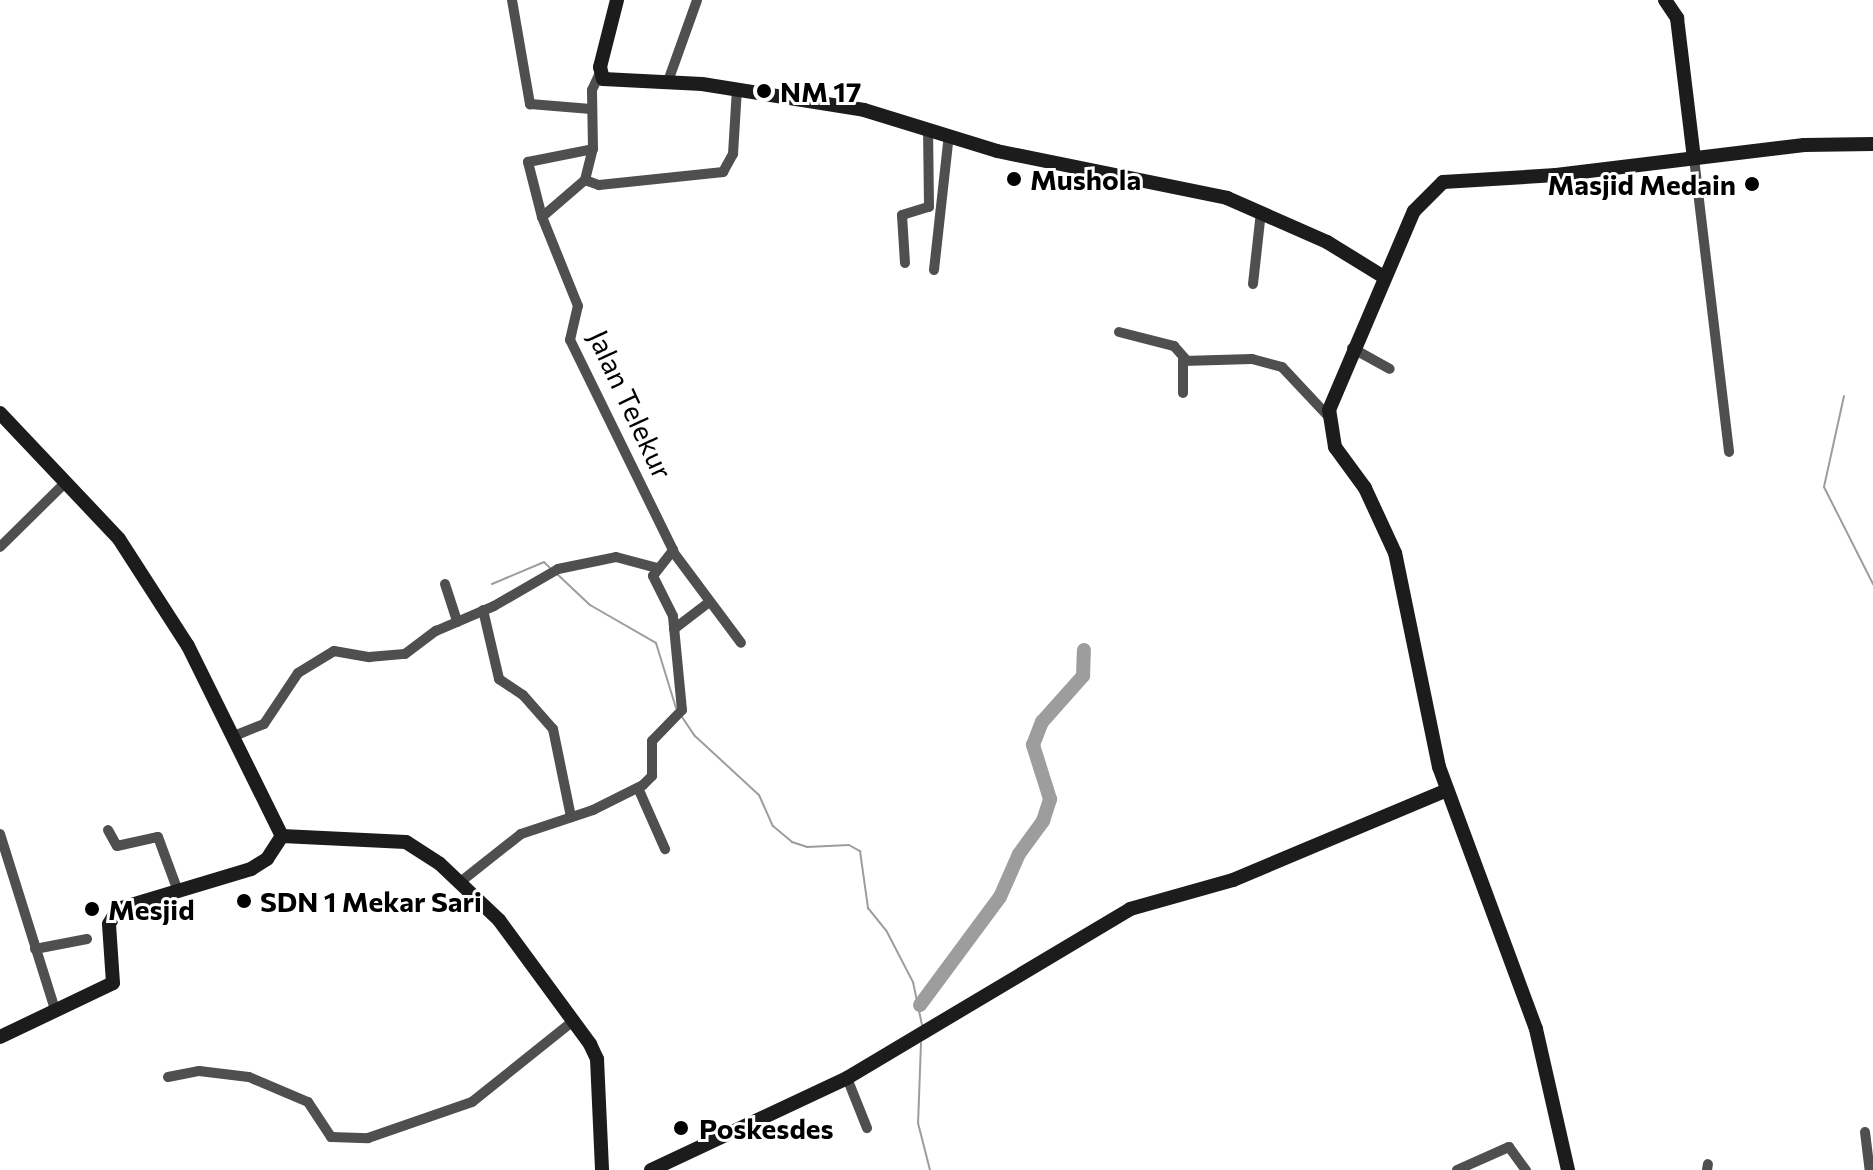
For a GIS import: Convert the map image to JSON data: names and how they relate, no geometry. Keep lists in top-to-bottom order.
{
  "streets": {
    "street": ["Jalan Telekur"]
  },
  "places": [
    "NM 17",
    "Mushola",
    "Masjid Medain",
    "SDN 1 Mekar Sari",
    "Mesjid",
    "Poskesdes"
  ]
}
